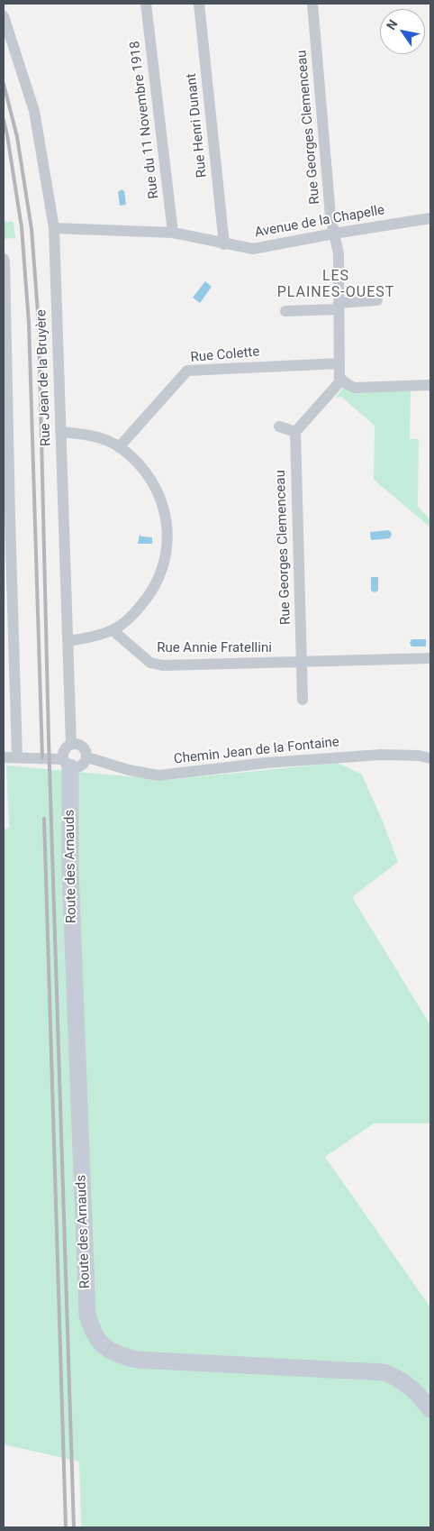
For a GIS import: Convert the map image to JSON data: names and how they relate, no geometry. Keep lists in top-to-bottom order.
{
  "streets": {
    "street": [
      "Rue du 11 Novembre 1918",
      "Rue Henri Dunant",
      "Rue Georges Clemenceau",
      "Avenue de la Chapelle",
      "Rue Colette",
      "Rue Jean de la Bruyère",
      "Rue Annie Fratellini",
      "Chemin Jean de la Fontaine",
      "Route des Arnauds"
    ]
  },
  "crossings": [
    ["Rue du 11 Novembre 1918", "Avenue de la Chapelle"],
    ["Rue Henri Dunant", "Avenue de la Chapelle"],
    ["Rue Georges Clemenceau", "Avenue de la Chapelle"],
    ["Rue Georges Clemenceau", "Rue Colette"],
    ["Rue Georges Clemenceau", "Rue Annie Fratellini"],
    ["Avenue de la Chapelle", "Rue Jean de la Bruyère"],
    ["Rue Jean de la Bruyère", "Chemin Jean de la Fontaine"],
    ["Rue Jean de la Bruyère", "Route des Arnauds"],
    ["Chemin Jean de la Fontaine", "Route des Arnauds"]
  ],
  "districts": ["LES PLAINES-OUEST"],
  "north": "top left"
}
